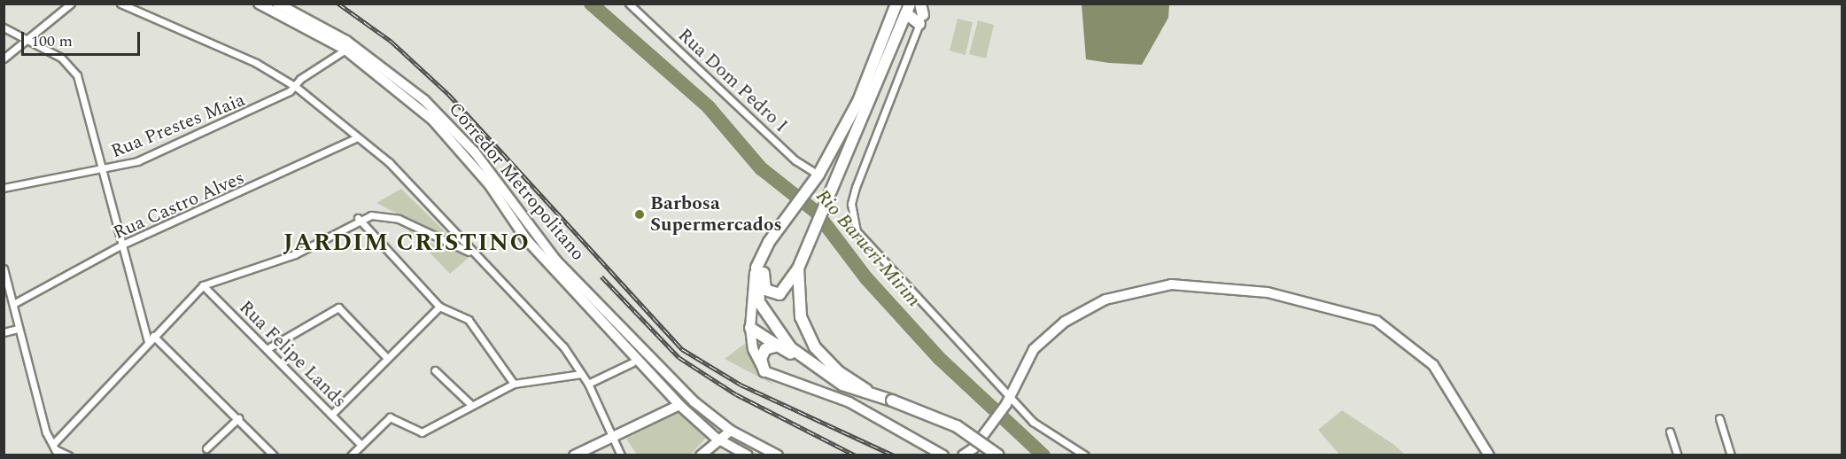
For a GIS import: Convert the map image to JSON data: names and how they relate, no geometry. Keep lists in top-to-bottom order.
{
  "streets": {
    "main road": ["Corredor Metropolitano"],
    "street": [
      "Rua Dom Pedro I",
      "Rua Prestes Maia",
      "Rua Castro Alves",
      "Rua Felipe Lands"
    ]
  },
  "districts": ["JARDIM CRISTINO"],
  "water": ["Rio Barueri Mirim"],
  "places": ["Barbosa Supermercados"],
  "scale_bar": "100 m"
}
